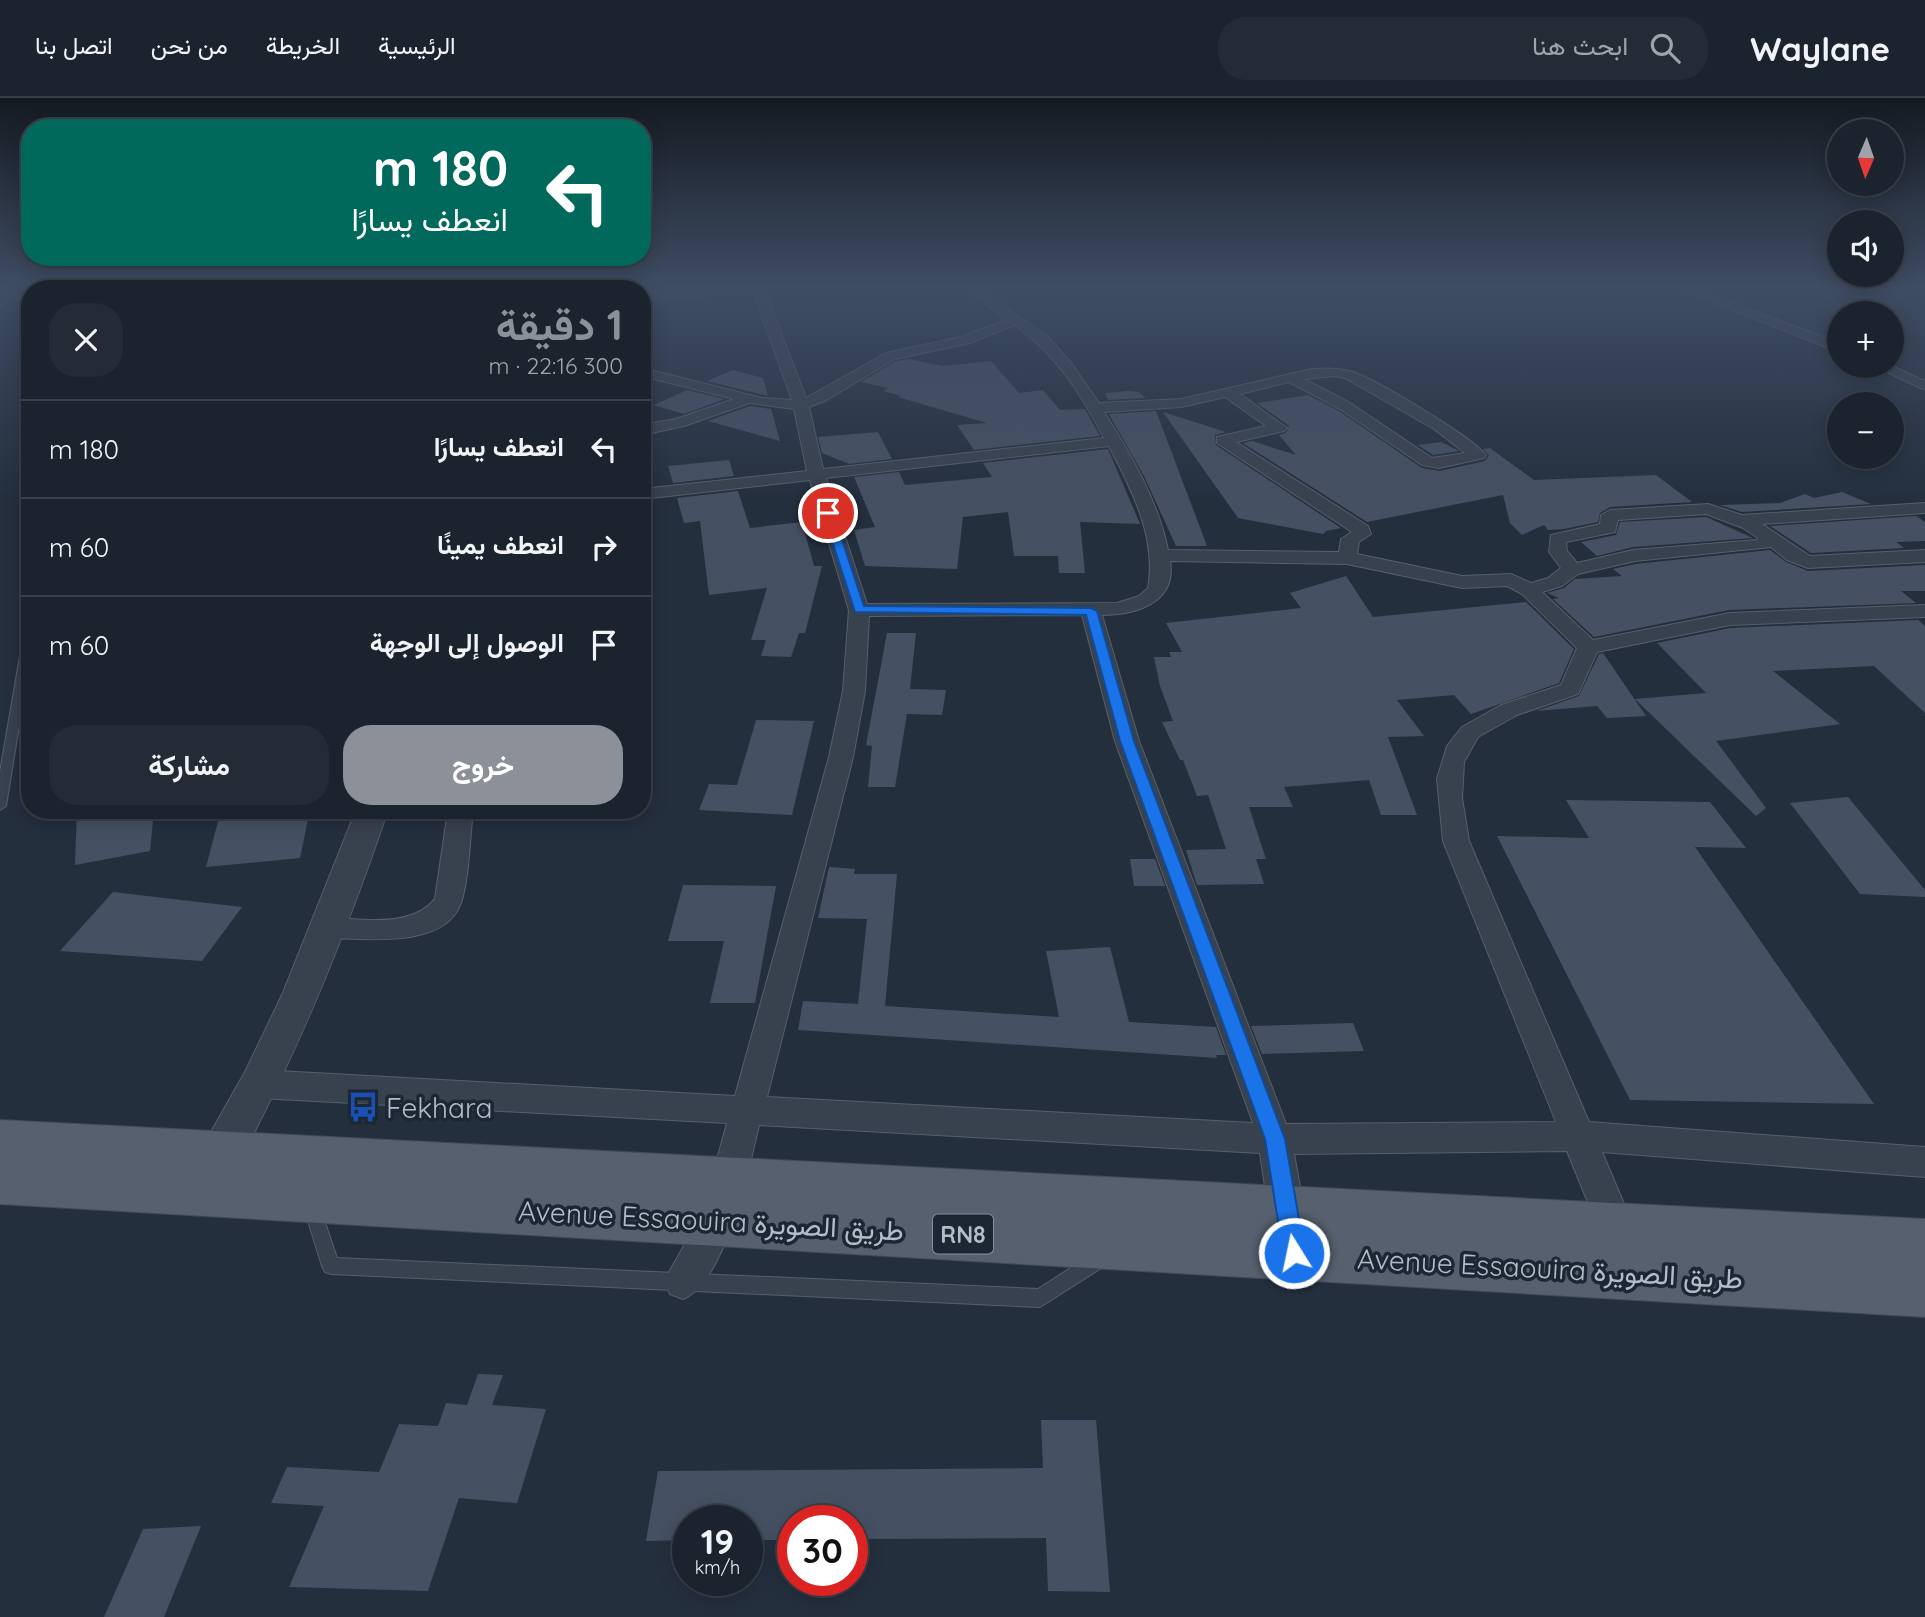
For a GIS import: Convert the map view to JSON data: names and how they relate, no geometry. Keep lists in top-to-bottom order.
{
  "streets": {
    "main road": ["Avenue Essaouira طريق الصويرة", "RN8"]
  },
  "places": {
    "bus stop": ["Fekhara"]
  },
  "north": "bottom",
  "page": {
    "header": "Waylane",
    "search": "ابحث هنا",
    "nav": [
      "الرئيسية",
      "الخريطة",
      "من نحن",
      "اتصل بنا"
    ],
    "map_buttons": ["+", "−"],
    "turn": ["180 m", "انعطف يسارًا"],
    "heading": ["1 دقيقة", "300 m · 22:16"],
    "list": [
      {
        "name": "انعطف يسارًا",
        "value": "180 m"
      },
      {
        "name": "انعطف يمينًا",
        "value": "60 m"
      },
      {
        "name": "الوصول إلى الوجهة",
        "value": "60 m"
      }
    ],
    "buttons": ["خروج", "مشاركة"],
    "speed": "19 km/h",
    "limit": "30"
  }
}
